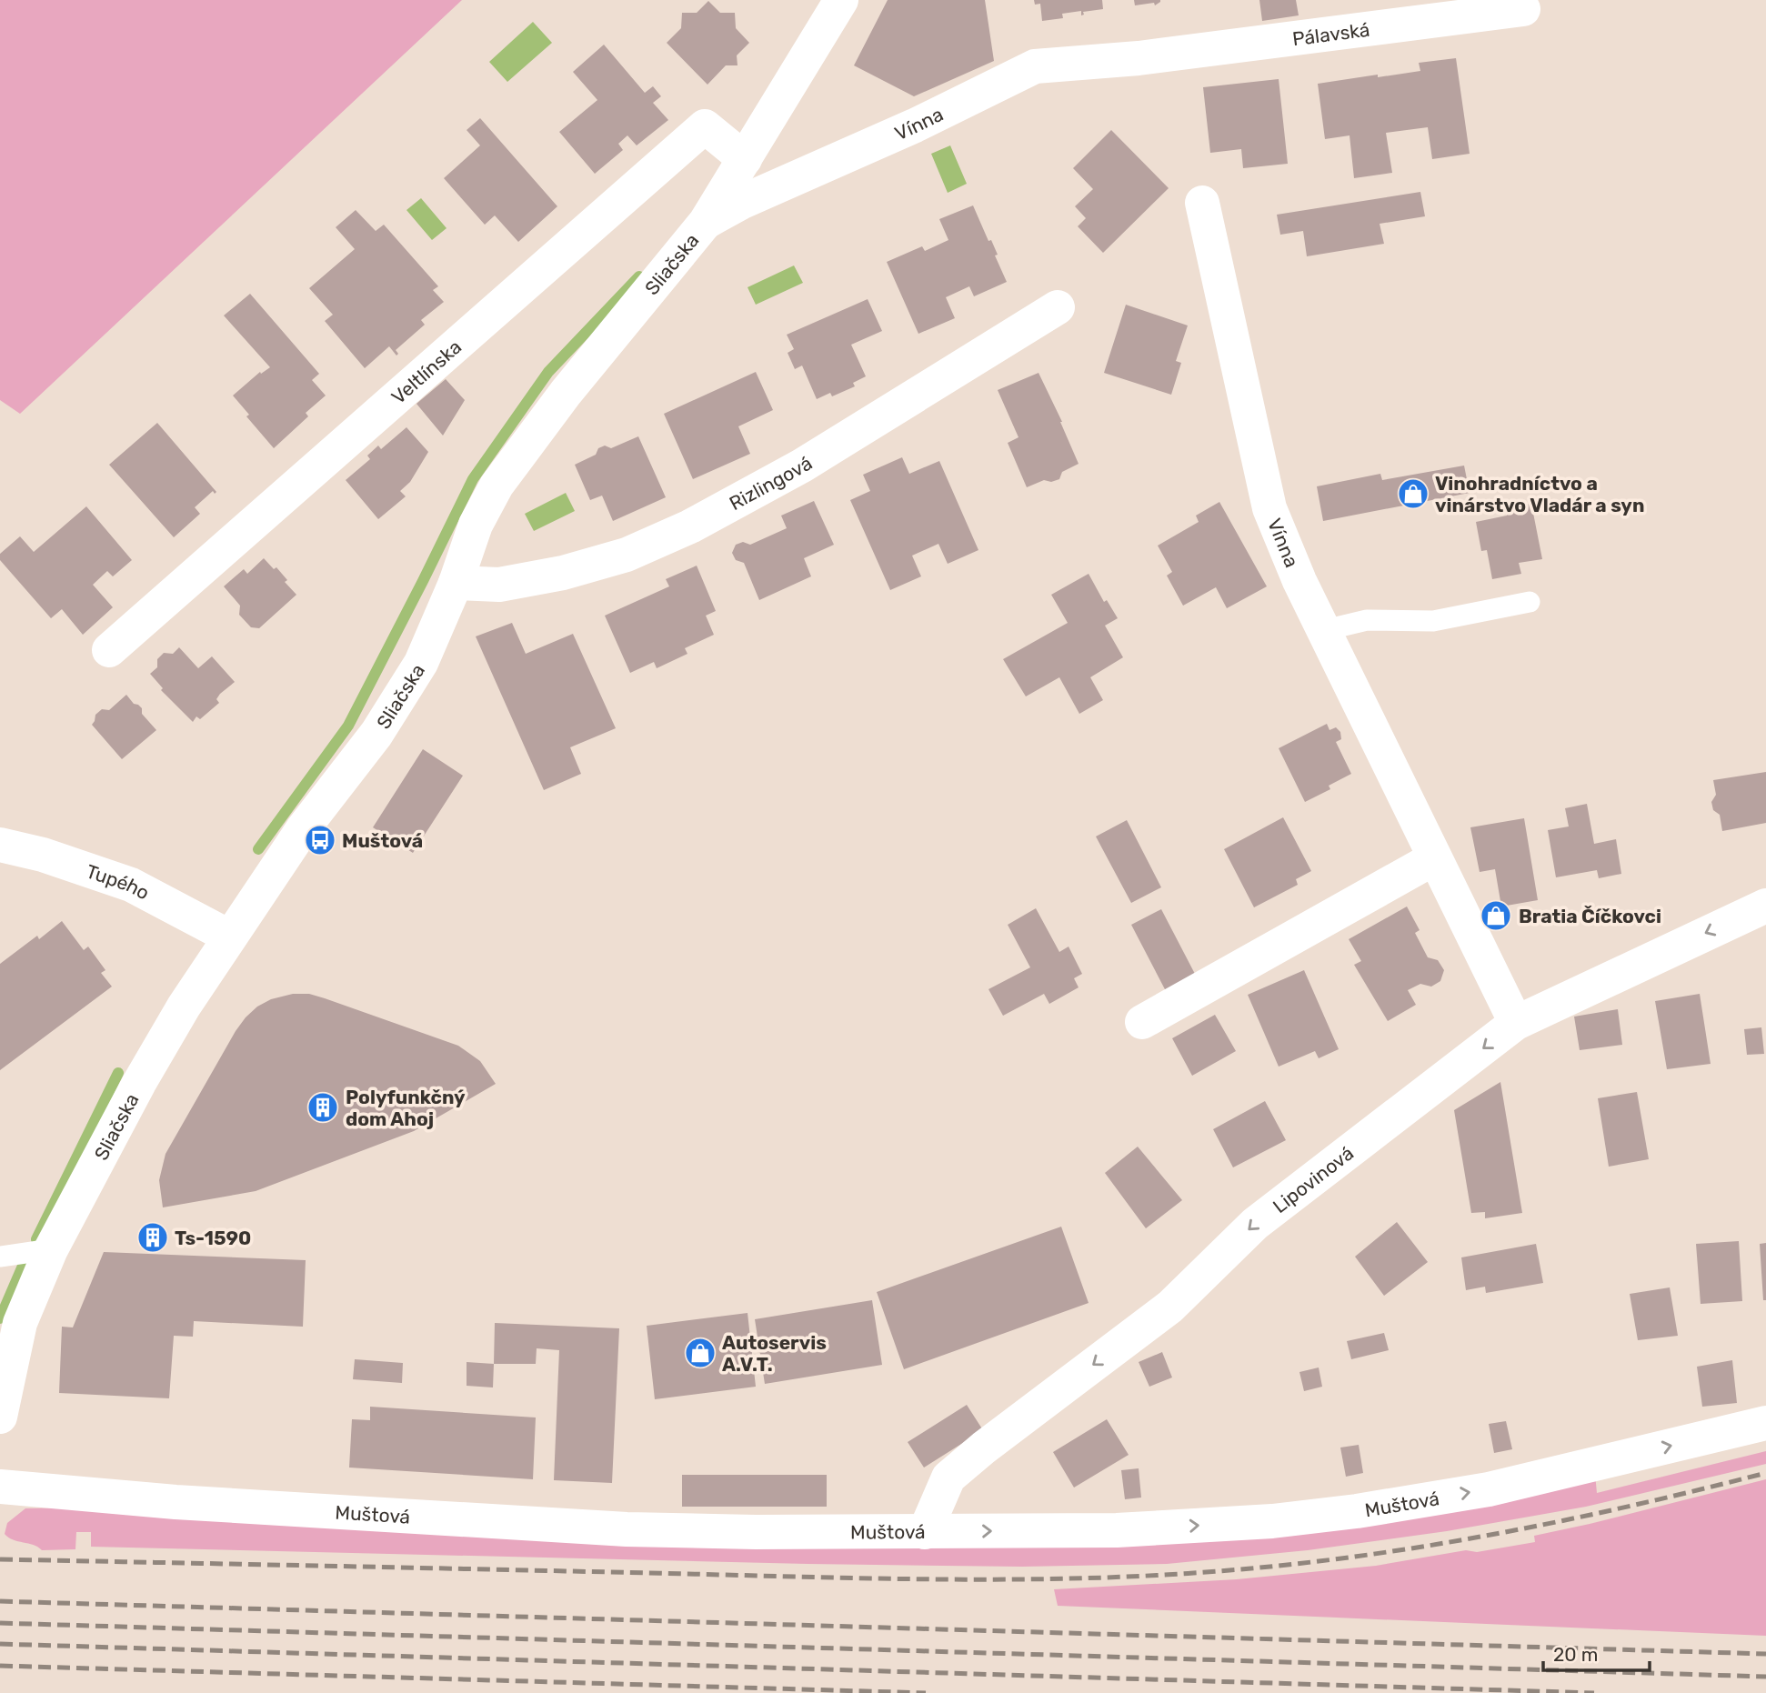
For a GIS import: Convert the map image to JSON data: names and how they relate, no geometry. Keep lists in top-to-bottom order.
{
  "streets": {
    "street": [
      "Pálavská",
      "Vínna",
      "Sliačska",
      "Veltlínska",
      "Rizlingová",
      "Tupého",
      "Lipovinová",
      "Muštová"
    ]
  },
  "crossings": [
    ["Pálavská", "Vínna"],
    ["Vínna", "Sliačska"],
    ["Vínna", "Lipovinová"],
    ["Sliačska", "Veltlínska"],
    ["Sliačska", "Rizlingová"],
    ["Sliačska", "Tupého"],
    ["Lipovinová", "Muštová"]
  ],
  "one_way": ["Lipovinová", "Muštová"],
  "places": {
    "shop": ["Vinohradníctvo a vinárstvo Vladár a syn", "Bratia Číčkovci", "Autoservis A.V.T."],
    "bus stop": ["Muštová"],
    "building": ["Polyfunkčný dom Ahoj", "Ts-1590"]
  },
  "scale_bar": "20 m"
}
